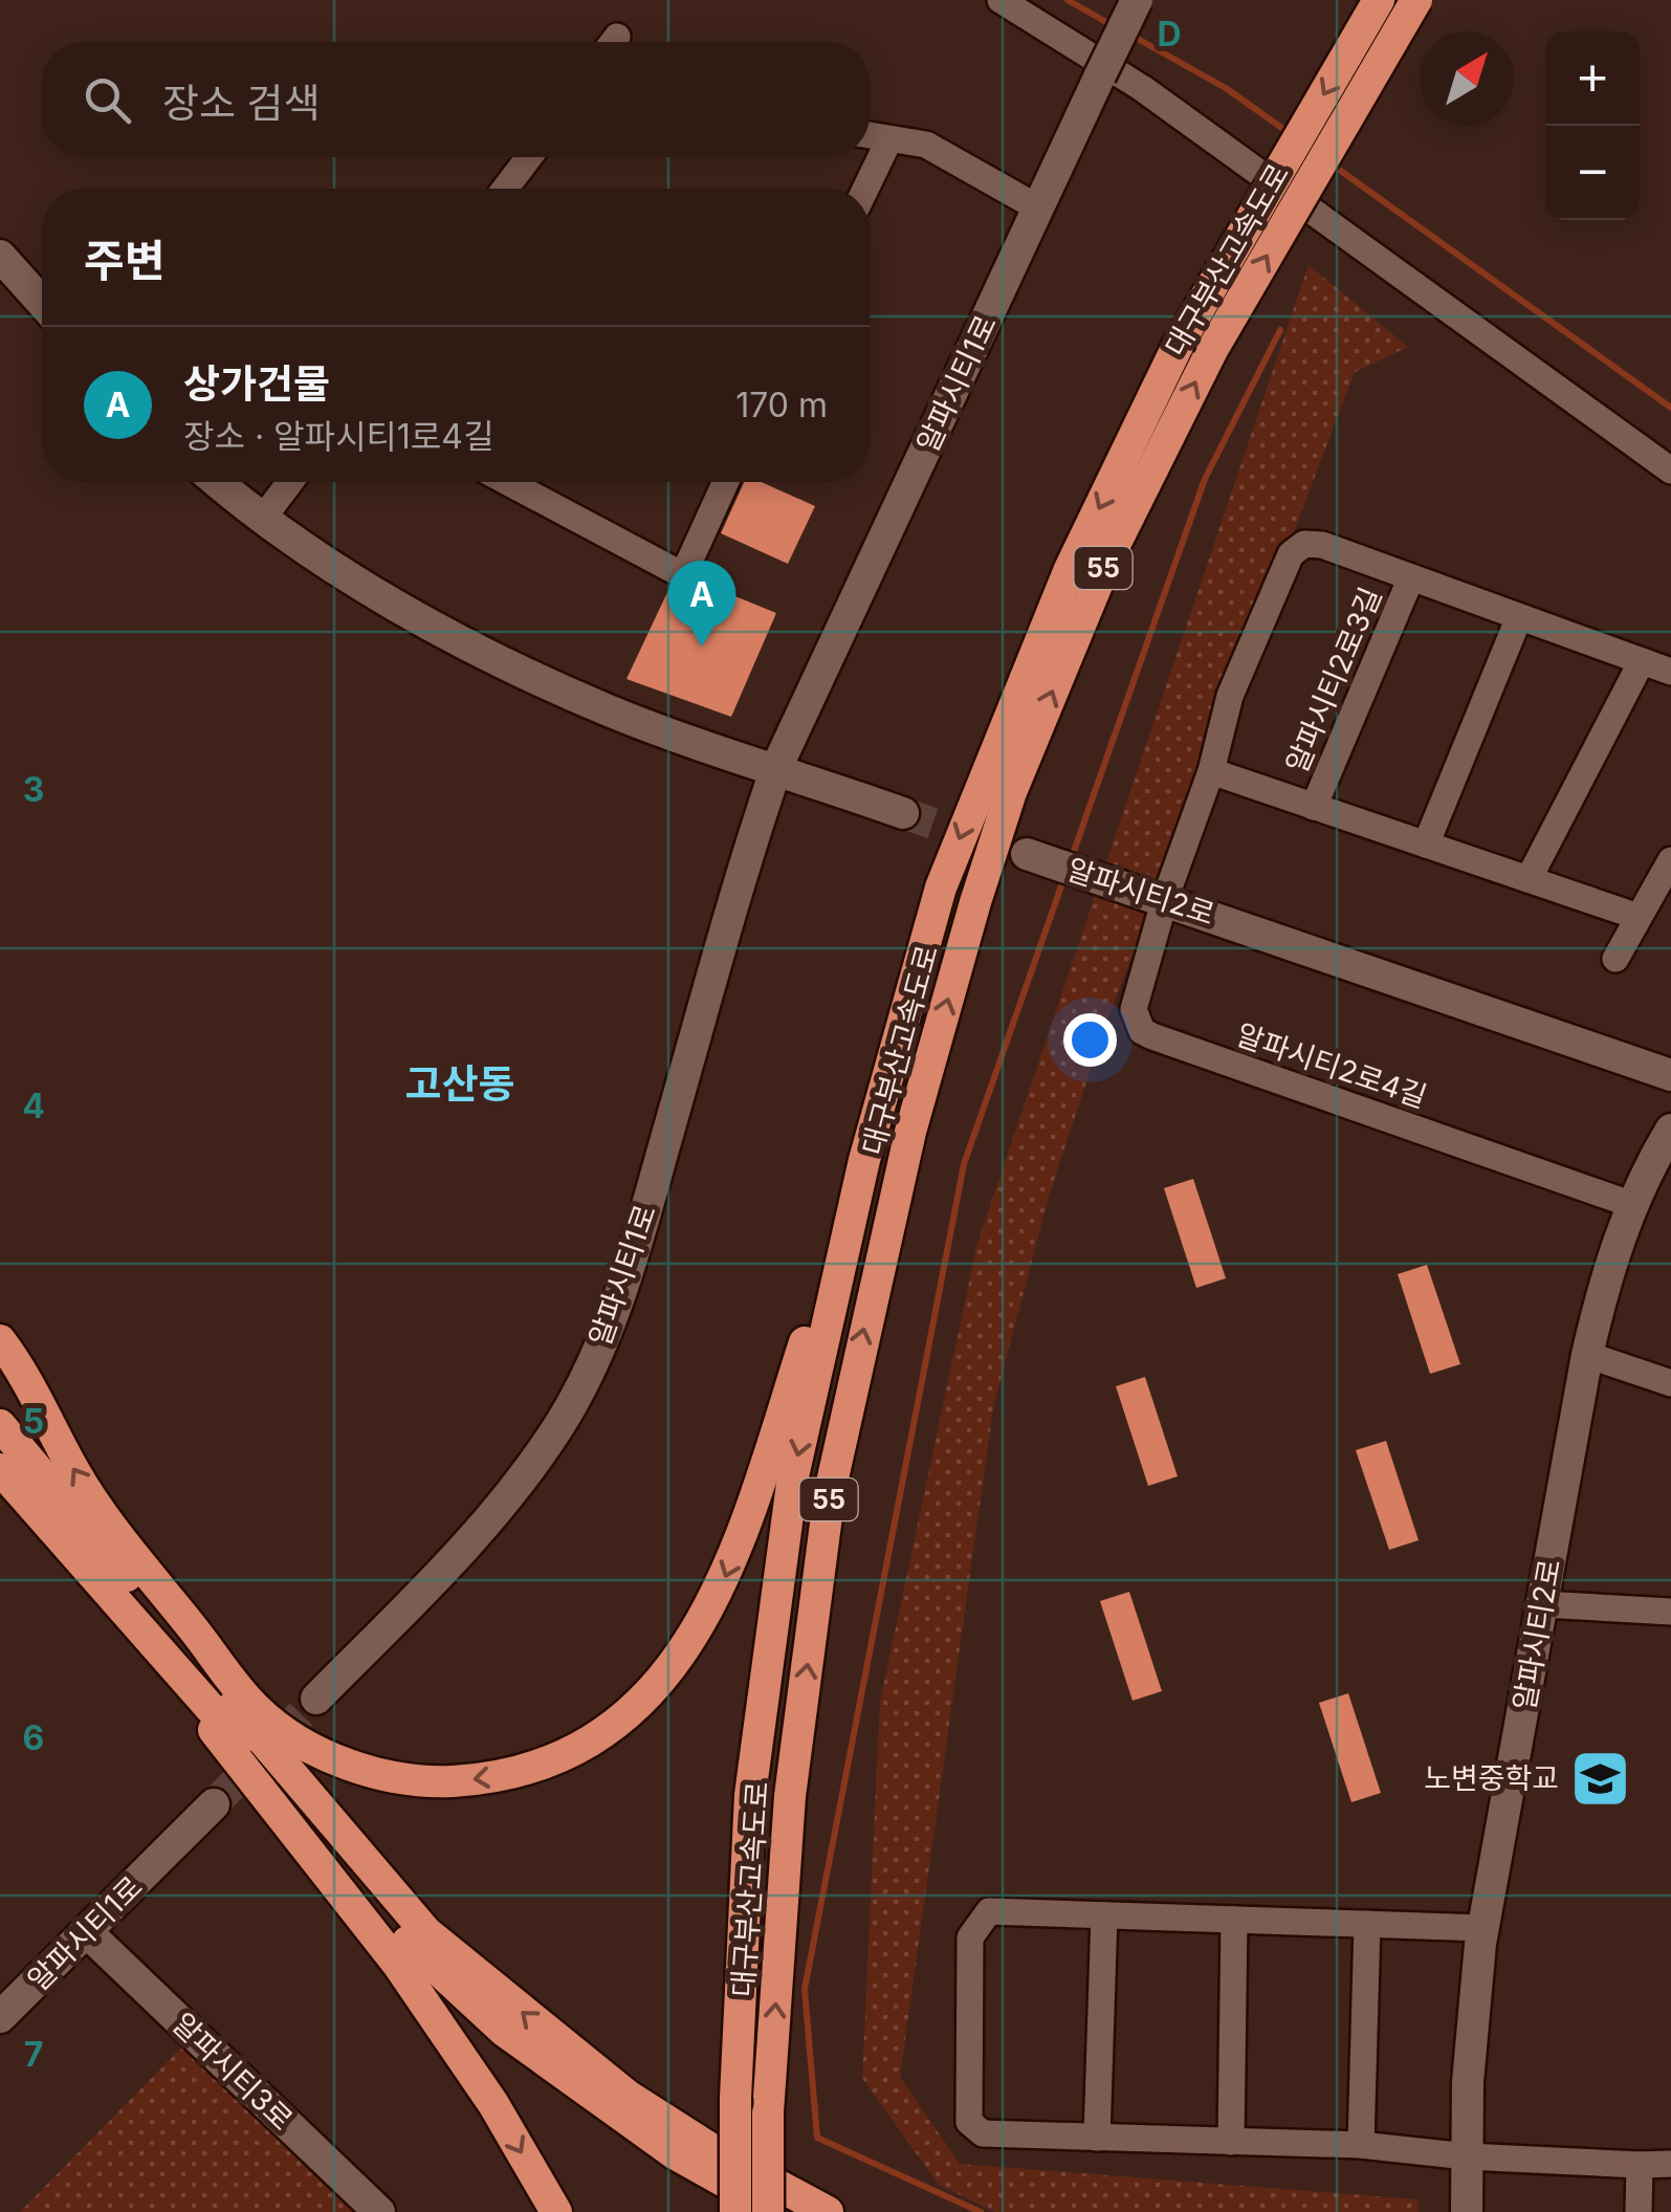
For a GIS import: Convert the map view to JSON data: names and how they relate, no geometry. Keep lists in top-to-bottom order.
{
  "streets": {
    "highway": ["대구부산고속도로", "55"],
    "street": [
      "알파시티1로",
      "알파시티2로3길",
      "알파시티2로",
      "알파시티2로4길",
      "알파시티3로"
    ]
  },
  "crossings": [
    ["알파시티1로", "알파시티3로"],
    ["알파시티2로3길", "알파시티2로"],
    ["알파시티2로3길", "알파시티2로4길"],
    ["알파시티2로", "알파시티2로4길"]
  ],
  "districts": ["고산동"],
  "places": {
    "school or university": ["노변중학교"]
  },
  "north": "top right",
  "page": {
    "map_buttons": ["+", "−"],
    "search": "장소 검색",
    "heading": "주변",
    "list": [
      {
        "mark": "A",
        "name": "상가건물",
        "note": "장소 · 알파시티1로4길",
        "value": "170 m"
      }
    ],
    "pins": "A"
  },
  "grid": {
    "columns": ["D"],
    "rows": [
      "3",
      "4",
      "5",
      "6",
      "7"
    ]
  }
}
